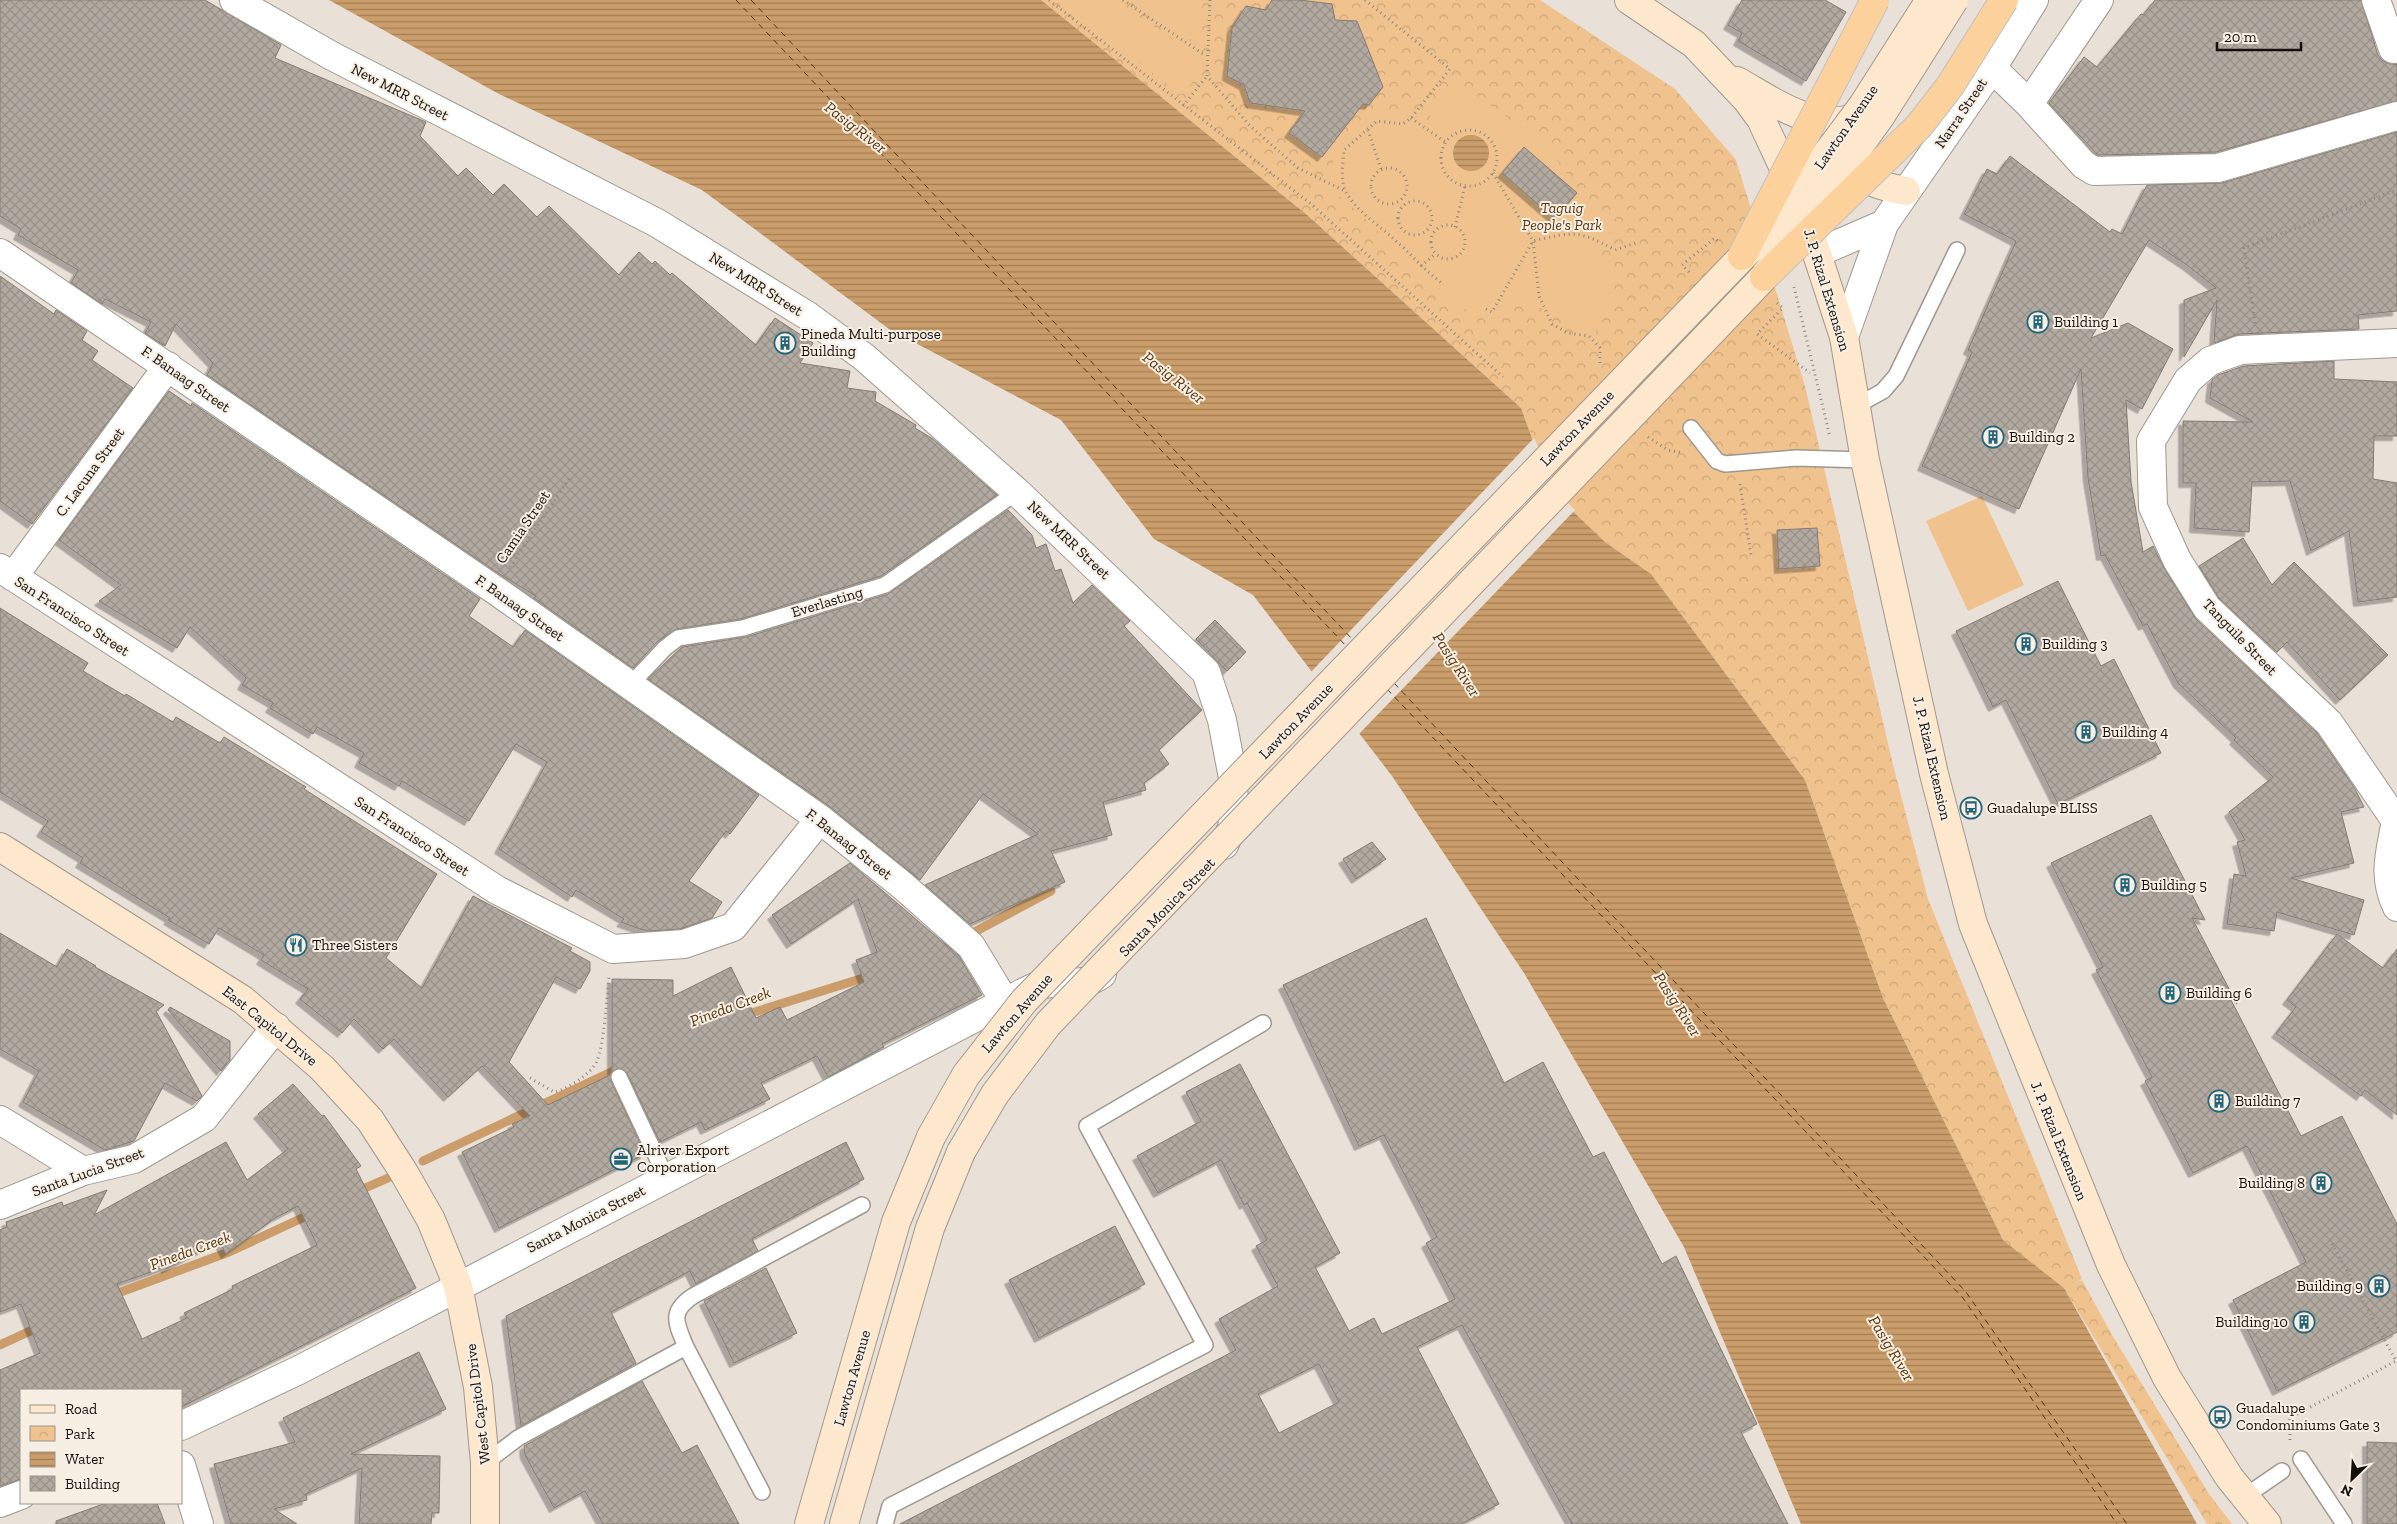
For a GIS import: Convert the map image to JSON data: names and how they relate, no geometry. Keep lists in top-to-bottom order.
{
  "streets": {
    "main road": [
      "Lawton Avenue",
      "J. P. Rizal Extension",
      "East Capitol Drive",
      "West Capitol Drive"
    ],
    "street": [
      "New MRR Street",
      "Narra Street",
      "F. Banaag Street",
      "C. Lacuna Street",
      "San Francisco Street",
      "Tanguile Street",
      "Santa Monica Street",
      "Santa Lucia Street"
    ],
    "lane": ["Everlasting"],
    "path": ["Camia Street"]
  },
  "crossings": [
    ["New MRR Street", "Everlasting"],
    ["New MRR Street", "Santa Monica Street"],
    ["Narra Street", "J. P. Rizal Extension"],
    ["Lawton Avenue", "J. P. Rizal Extension"],
    ["F. Banaag Street", "C. Lacuna Street"],
    ["F. Banaag Street", "Camia Street"],
    ["F. Banaag Street", "Everlasting"],
    ["F. Banaag Street", "Santa Monica Street"],
    ["C. Lacuna Street", "San Francisco Street"],
    ["Santa Monica Street", "East Capitol Drive"],
    ["Santa Monica Street", "West Capitol Drive"],
    ["East Capitol Drive", "Santa Lucia Street"],
    ["East Capitol Drive", "West Capitol Drive"]
  ],
  "water": ["Pasig River", "Pineda Creek"],
  "parks": ["Taguig People's Park"],
  "places": {
    "building": [
      "Building 1",
      "Pineda Multi-purpose Building",
      "Building 2",
      "Building 3",
      "Building 4",
      "Building 5",
      "Building 6",
      "Building 7",
      "Building 8",
      "Building 9",
      "Building 10"
    ],
    "bus stop": ["Guadalupe BLISS", "Guadalupe Condominiums Gate 3"],
    "restaurant": ["Three Sisters"],
    "office": ["Alriver Export Corporation"]
  },
  "legend": [
    "Road",
    "Park",
    "Water",
    "Building"
  ],
  "scale_bar": "20 m",
  "north": "bottom left"
}
